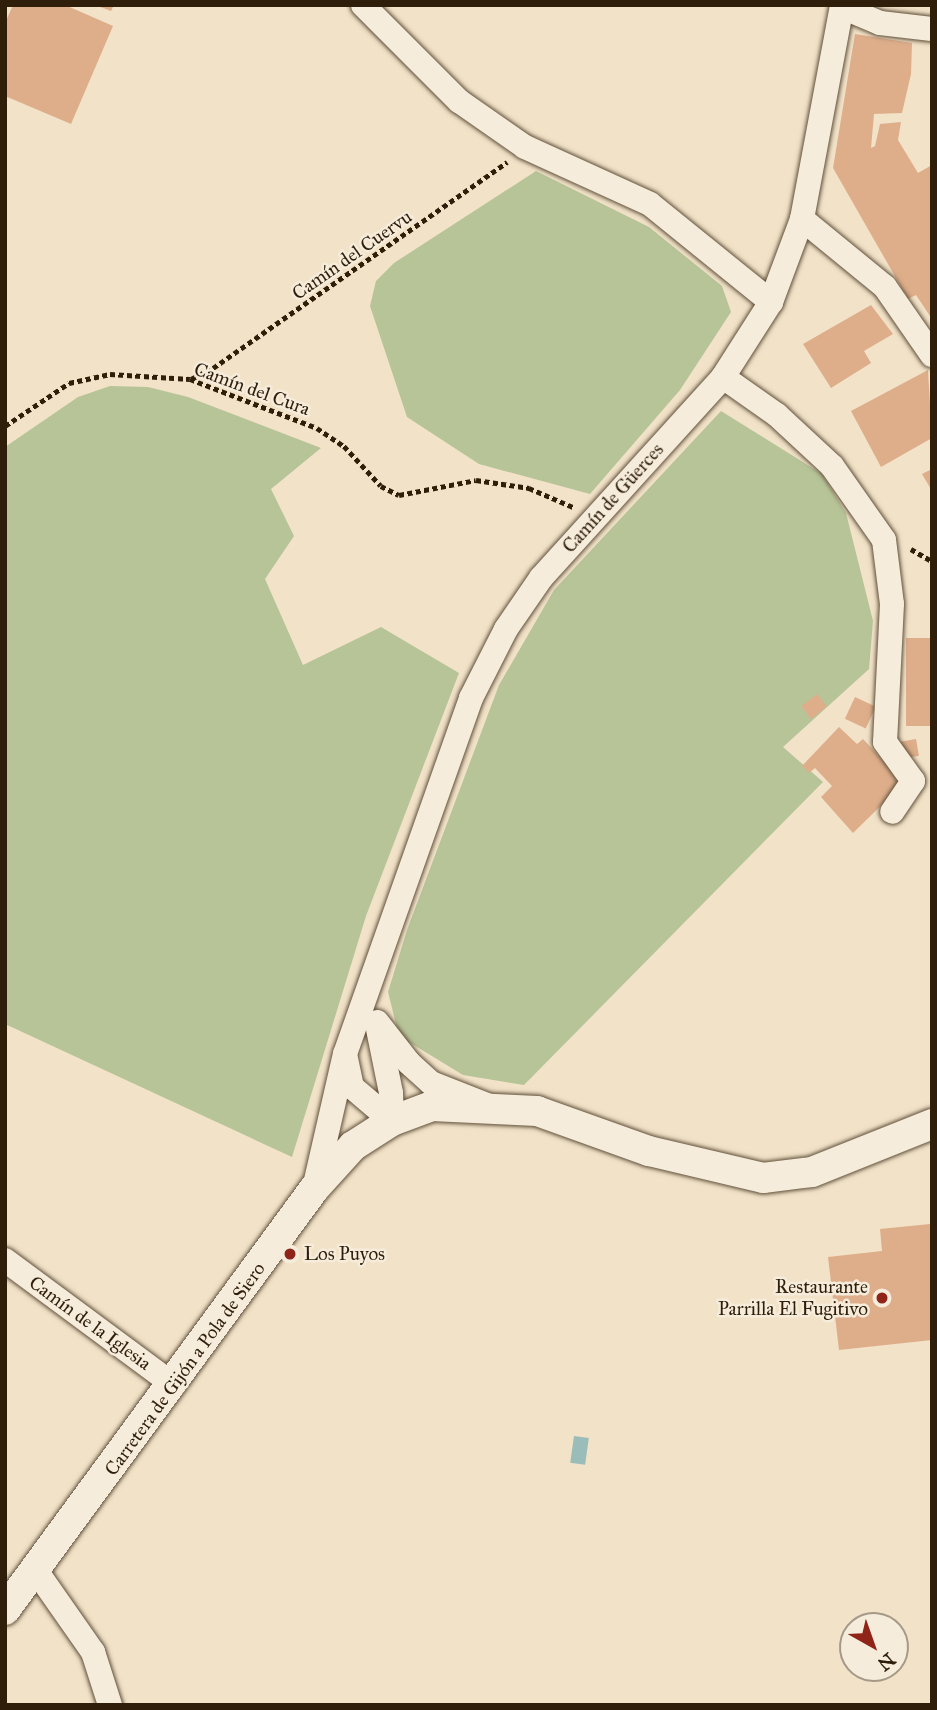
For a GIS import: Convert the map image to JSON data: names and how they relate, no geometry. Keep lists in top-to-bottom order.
{
  "streets": {
    "street": ["Camín de Güerces", "Camín de la Iglesia", "Carretera de Gijón a Pola de Siero"],
    "path": ["Camín del Cuervu", "Camín del Cura"]
  },
  "crossings": [
    ["Camín del Cuervu", "Camín del Cura"],
    ["Camín del Cura", "Camín de Güerces"],
    ["Camín de Güerces", "Carretera de Gijón a Pola de Siero"],
    ["Camín de la Iglesia", "Carretera de Gijón a Pola de Siero"]
  ],
  "places": ["Los Puyos", "Restaurante Parrilla El Fugitivo"],
  "north": "bottom right"
}
